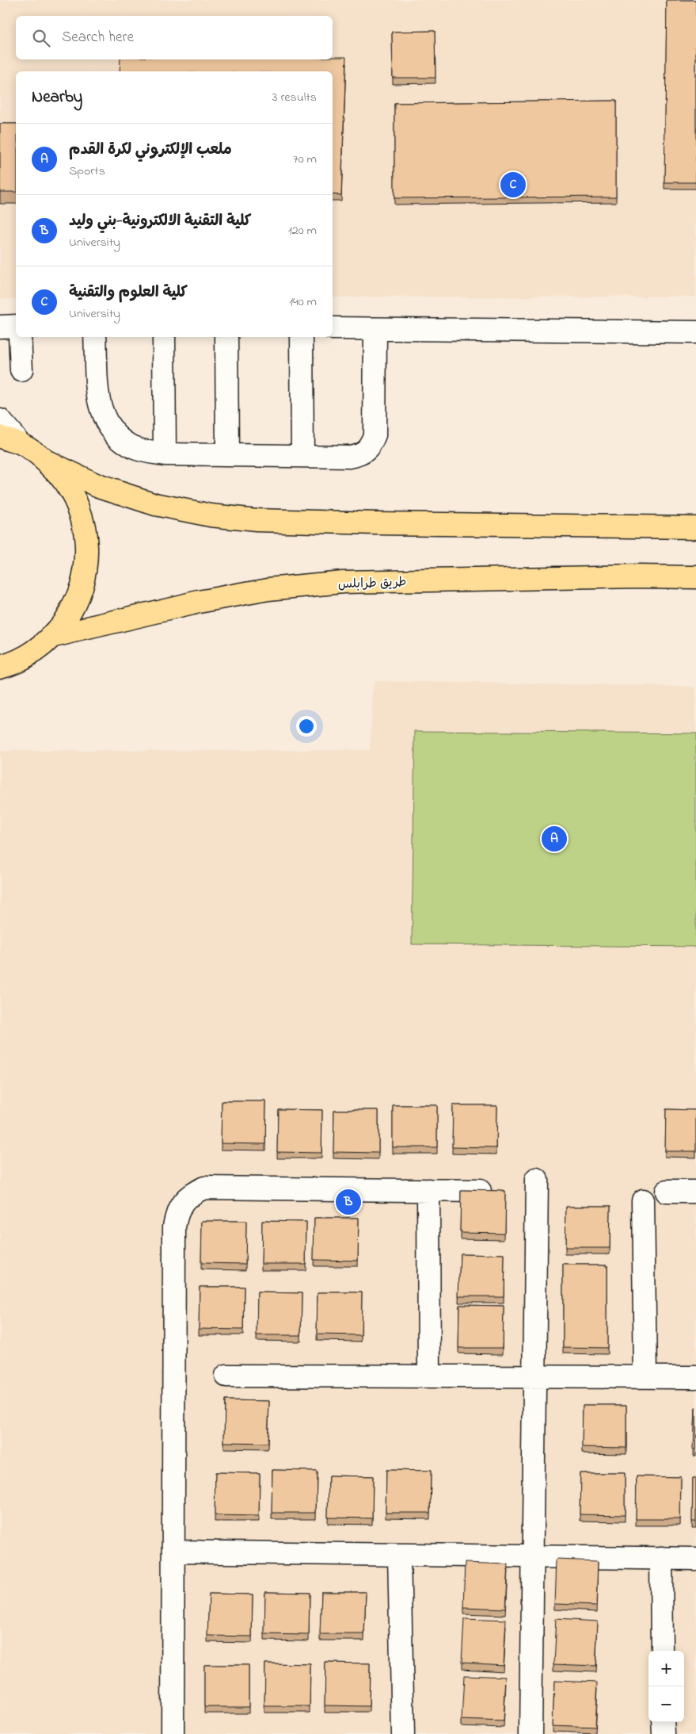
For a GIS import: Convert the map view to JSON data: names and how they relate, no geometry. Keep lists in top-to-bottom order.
{
  "streets": {
    "highway": ["طريق طرابلس"]
  },
  "page": {
    "search": "Search here",
    "heading": ["Nearby", "3 results"],
    "list": [
      {
        "mark": "A",
        "name": "ملعب الإلكتروني لكرة القدم",
        "note": "Sports",
        "value": "70 m"
      },
      {
        "mark": "B",
        "name": "كلية التقنية الالكترونية-بني وليد",
        "note": "University",
        "value": "120 m"
      },
      {
        "mark": "C",
        "name": "كلية العلوم والتقنية",
        "note": "University",
        "value": "140 m"
      }
    ],
    "pins": ["C", "A", "B"],
    "map_buttons": ["+", "−"]
  }
}
